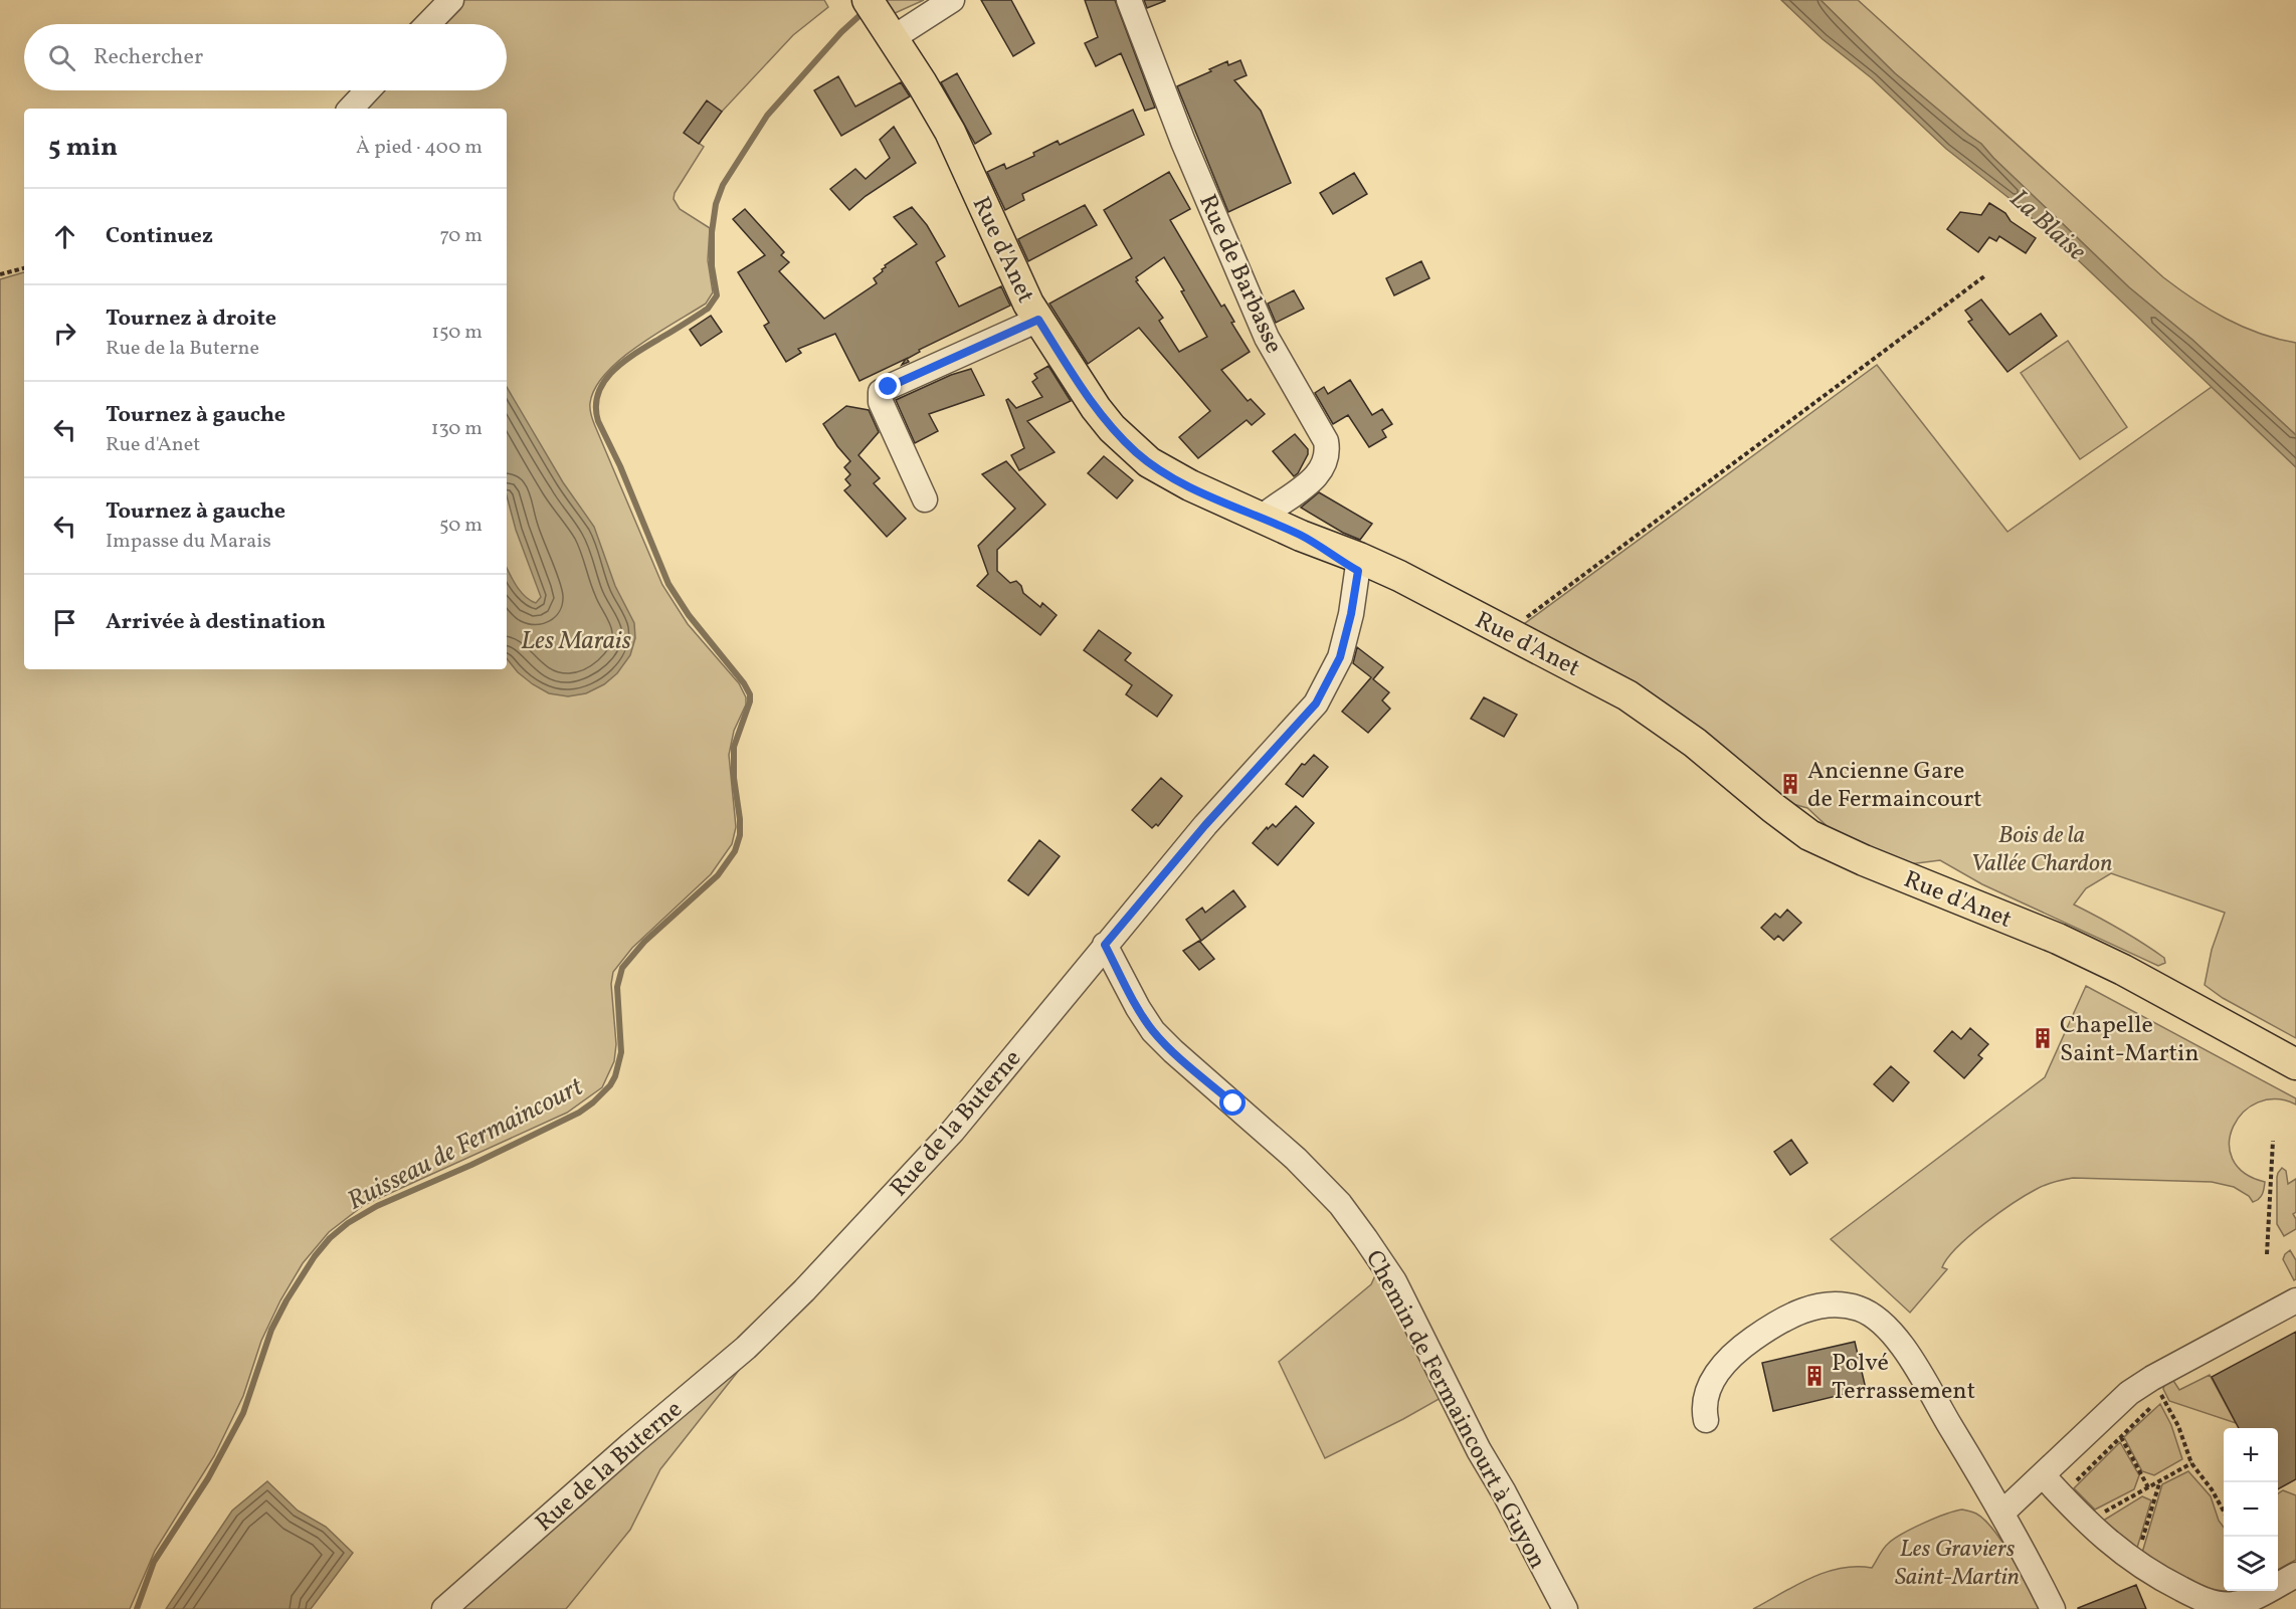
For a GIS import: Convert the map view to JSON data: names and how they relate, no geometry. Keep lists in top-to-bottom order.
{
  "streets": {
    "main road": ["Rue d'Anet"],
    "street": ["Rue de Barbasse", "Rue de la Buterne", "Chemin de Fermaincourt à Guyon"]
  },
  "crossings": [
    ["Rue d'Anet", "Rue de Barbasse"],
    ["Rue d'Anet", "Rue de la Buterne"],
    ["Rue de la Buterne", "Chemin de Fermaincourt à Guyon"]
  ],
  "water": ["La Blaise", "Les Marais", "Ruisseau de Fermaincourt"],
  "parks": ["Bois de la Vallée Chardon", "Les Graviers Saint-Martin"],
  "places": {
    "building": ["Ancienne Gare de Fermaincourt", "Chapelle Saint-Martin", "Polvé Terrassement"]
  },
  "page": {
    "search": "Rechercher",
    "heading": ["5 min", "À pied · 400 m"],
    "list": [
      ["Continuez", "70 m"],
      ["Tournez à droite", "Rue de la Buterne", "150 m"],
      ["Tournez à gauche", "Rue d'Anet", "130 m"],
      ["Tournez à gauche", "Impasse du Marais", "50 m"],
      "Arrivée à destination"
    ],
    "map_buttons": ["+", "−"]
  }
}
